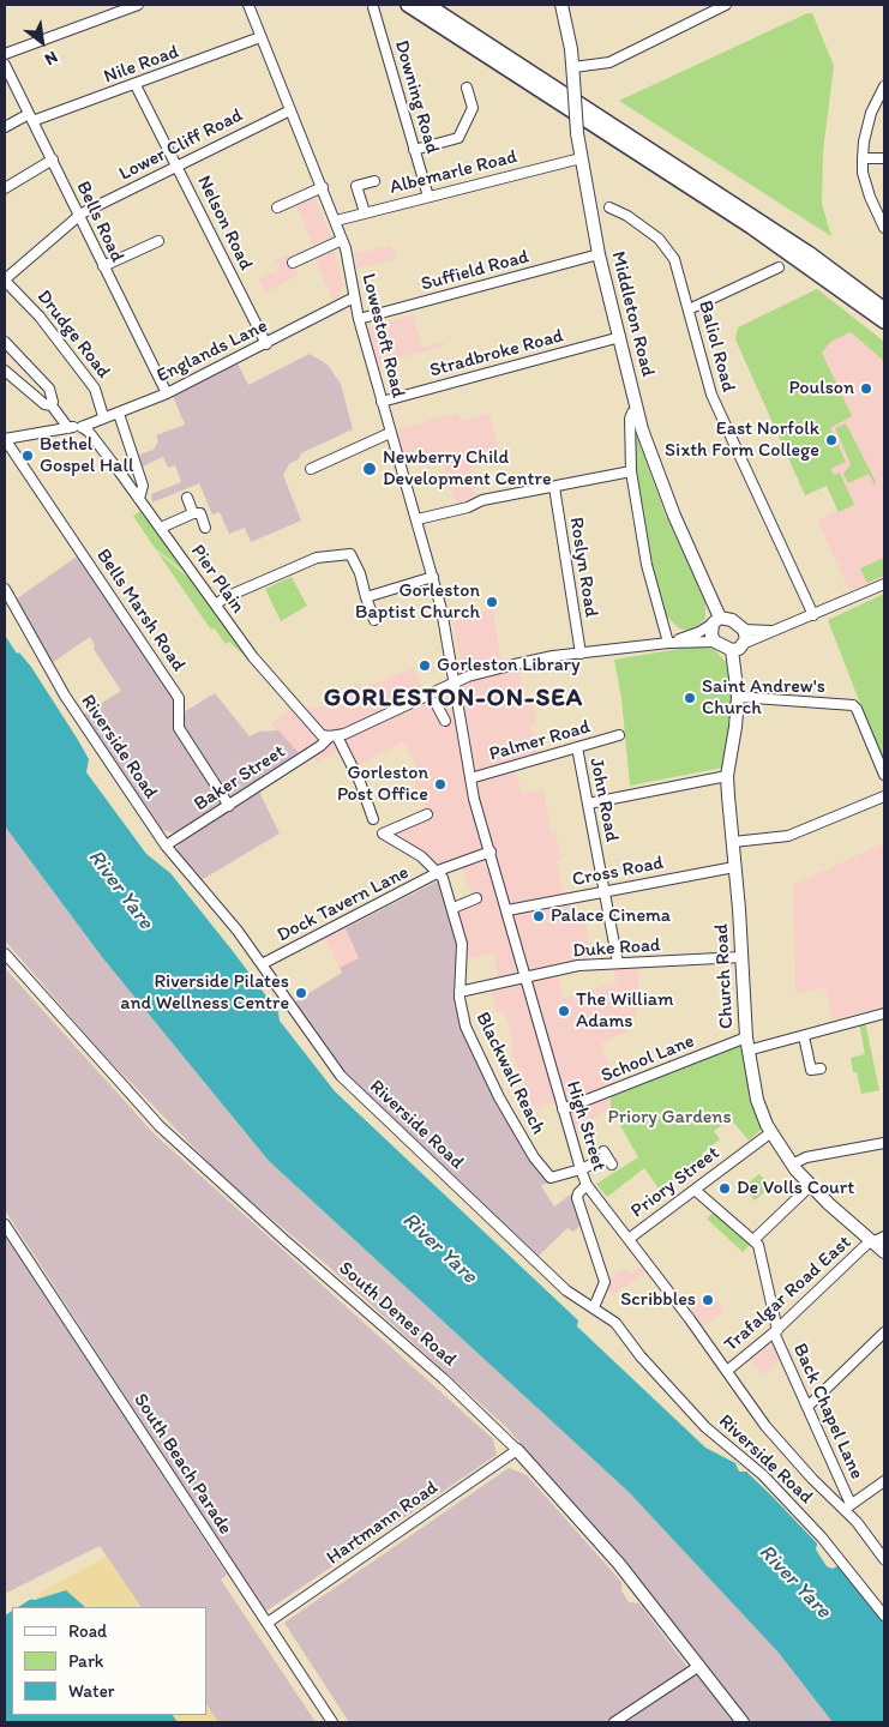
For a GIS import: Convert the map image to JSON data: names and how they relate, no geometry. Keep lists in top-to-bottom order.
{
  "streets": {
    "main road": ["Middleton Road", "Church Road", "South Denes Road"],
    "street": [
      "Nile Road",
      "Downing Road",
      "Lower Cliff Road",
      "Albemarle Road",
      "Bells Road",
      "Nelson Road",
      "Suffield Road",
      "Drudge Road",
      "Lowestoft Road",
      "Baliol Road",
      "Englands Lane",
      "Stradbroke Road",
      "Roslyn Road",
      "Pier Plain",
      "Bells Marsh Road",
      "Palmer Road",
      "Riverside Road",
      "Baker Street",
      "John Road",
      "Cross Road",
      "Dock Tavern Lane",
      "Duke Road",
      "School Lane",
      "Blackwall Reach",
      "High Street",
      "Priory Street",
      "Trafalgar Road East",
      "Back Chapel Lane",
      "South Beach Parade",
      "Hartmann Road"
    ]
  },
  "crossings": [
    ["Nile Road", "Bells Road"],
    ["Nile Road", "Nelson Road"],
    ["Nile Road", "Lowestoft Road"],
    ["Downing Road", "Albemarle Road"],
    ["Lower Cliff Road", "Bells Road"],
    ["Lower Cliff Road", "Nelson Road"],
    ["Lower Cliff Road", "Drudge Road"],
    ["Lower Cliff Road", "Lowestoft Road"],
    ["Albemarle Road", "Middleton Road"],
    ["Albemarle Road", "Lowestoft Road"],
    ["Bells Road", "Englands Lane"],
    ["Nelson Road", "Englands Lane"],
    ["Suffield Road", "Middleton Road"],
    ["Suffield Road", "Lowestoft Road"],
    ["Middleton Road", "Stradbroke Road"],
    ["Middleton Road", "Church Road"],
    ["Drudge Road", "Englands Lane"],
    ["Lowestoft Road", "Englands Lane"],
    ["Lowestoft Road", "Stradbroke Road"],
    ["Lowestoft Road", "Baker Street"],
    ["Lowestoft Road", "High Street"],
    ["Englands Lane", "Pier Plain"],
    ["Roslyn Road", "Baker Street"],
    ["Pier Plain", "Baker Street"],
    ["Bells Marsh Road", "Baker Street"],
    ["Palmer Road", "John Road"],
    ["Palmer Road", "High Street"],
    ["Riverside Road", "Baker Street"],
    ["Riverside Road", "Dock Tavern Lane"],
    ["Baker Street", "High Street"],
    ["John Road", "Cross Road"],
    ["John Road", "Duke Road"],
    ["Cross Road", "Church Road"],
    ["Cross Road", "High Street"],
    ["Dock Tavern Lane", "Blackwall Reach"],
    ["Dock Tavern Lane", "High Street"],
    ["Duke Road", "Church Road"],
    ["Duke Road", "Blackwall Reach"],
    ["Duke Road", "High Street"],
    ["Church Road", "School Lane"],
    ["Church Road", "Priory Street"],
    ["Church Road", "Trafalgar Road East"],
    ["School Lane", "High Street"],
    ["Blackwall Reach", "High Street"],
    ["High Street", "Priory Street"],
    ["High Street", "Trafalgar Road East"],
    ["High Street", "Back Chapel Lane"],
    ["Trafalgar Road East", "Back Chapel Lane"],
    ["South Denes Road", "Hartmann Road"],
    ["South Beach Parade", "Hartmann Road"]
  ],
  "districts": ["GORLESTON-ON-SEA"],
  "water": ["River Yare"],
  "parks": ["Priory Gardens"],
  "places": [
    "Poulson",
    "East Norfolk Sixth Form College",
    "Bethel Gospel Hall",
    "Newberry Child Development Centre",
    "Gorleston Baptist Church",
    "Gorleston Library",
    "Saint Andrew's Church",
    "Gorleston Post Office",
    "Palace Cinema",
    "Riverside Pilates and Wellness Centre",
    "The William Adams",
    "De Volls Court",
    "Scribbles"
  ],
  "legend": ["Road", "Park", "Water"],
  "north": "bottom right"
}
